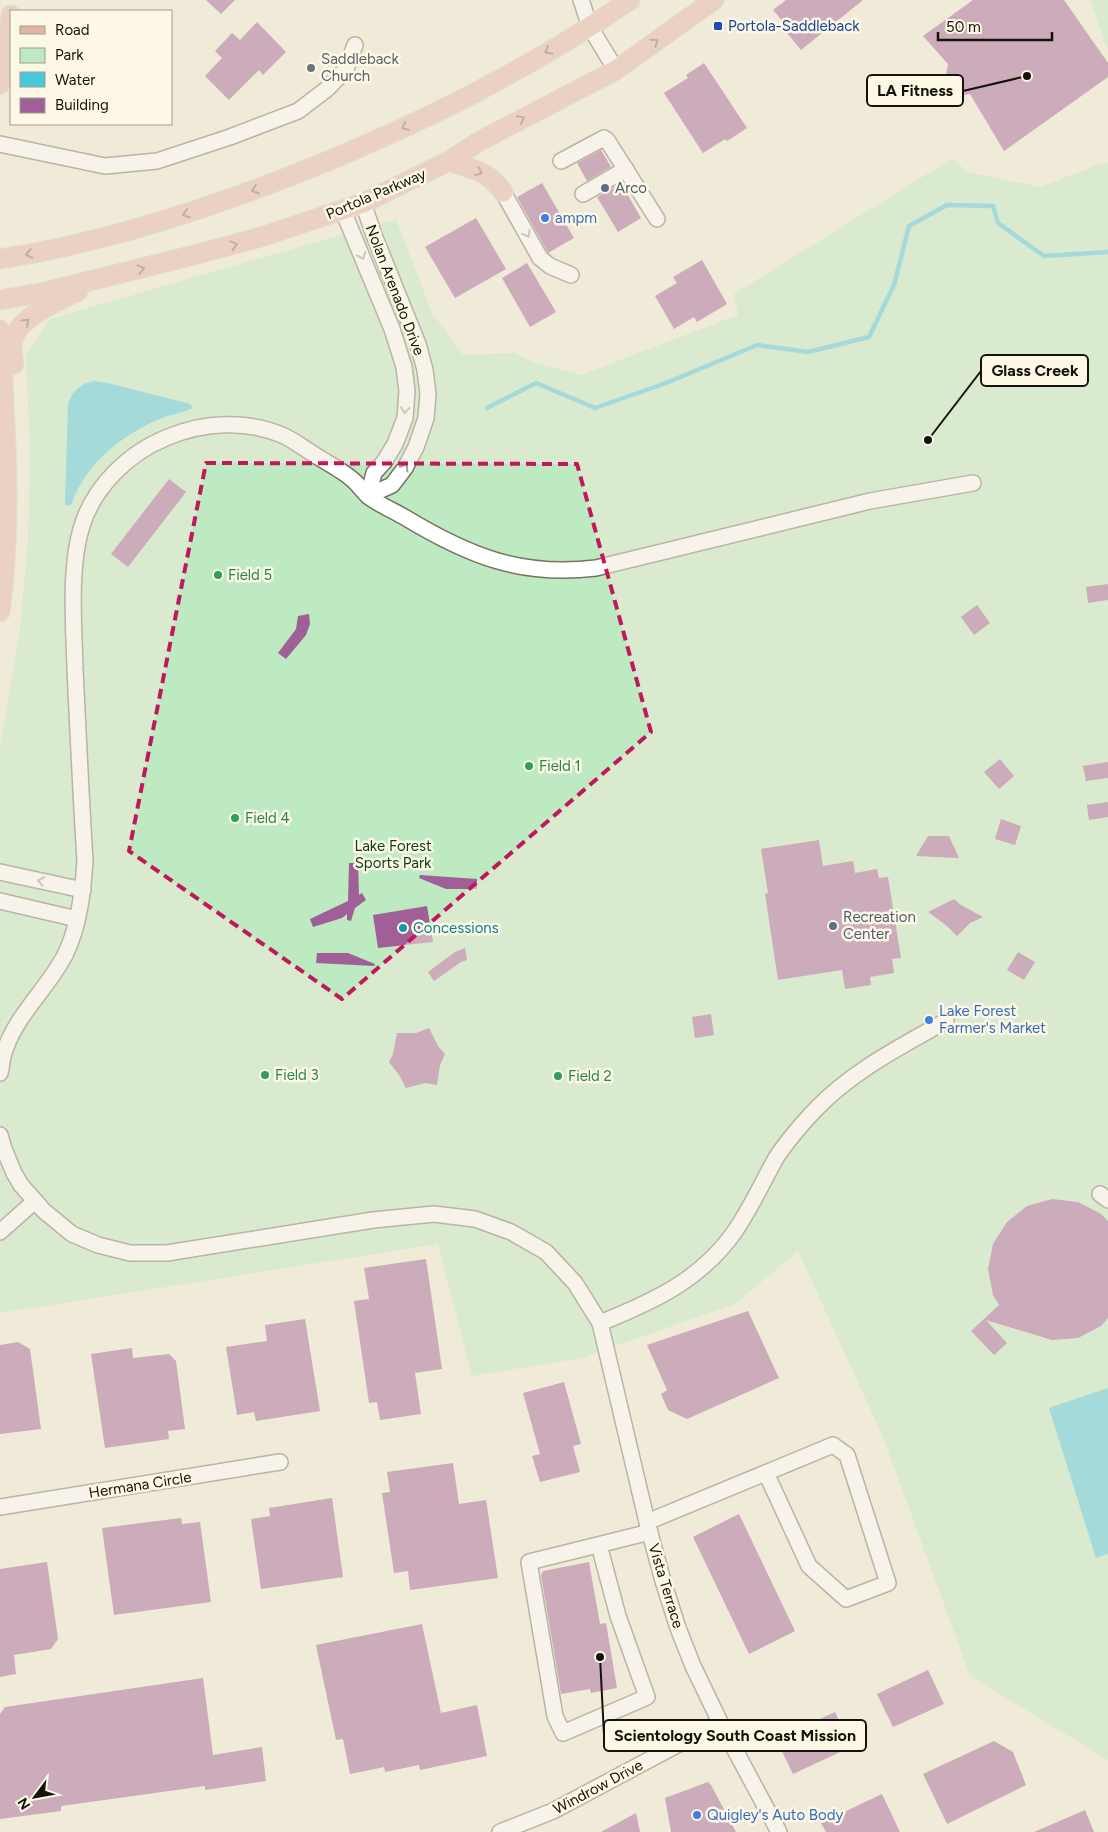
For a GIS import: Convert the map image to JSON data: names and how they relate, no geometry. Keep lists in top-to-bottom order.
{
  "streets": {
    "main road": ["Portola Parkway"],
    "street": [
      "Nolan Arenado Drive",
      "Hermana Circle",
      "Vista Terrace",
      "Windrow Drive"
    ]
  },
  "crossings": [
    ["Portola Parkway", "Nolan Arenado Drive"],
    ["Vista Terrace", "Windrow Drive"]
  ],
  "parks": ["Lake Forest Sports Park"],
  "places": {
    "transit": ["Portola-Saddleback"],
    "other": [
      "Saddleback Church",
      "LA Fitness",
      "Arco",
      "ampm",
      "Glass Creek",
      "Field 5",
      "Field 1",
      "Field 4",
      "Recreation Center",
      "Concessions",
      "Lake Forest Farmer's Market",
      "Field 3",
      "Field 2",
      "Scientology South Coast Mission",
      "Quigley's Auto Body"
    ]
  },
  "legend": [
    "Road",
    "Park",
    "Water",
    "Building"
  ],
  "scale_bar": "50 m",
  "north": "bottom left"
}
